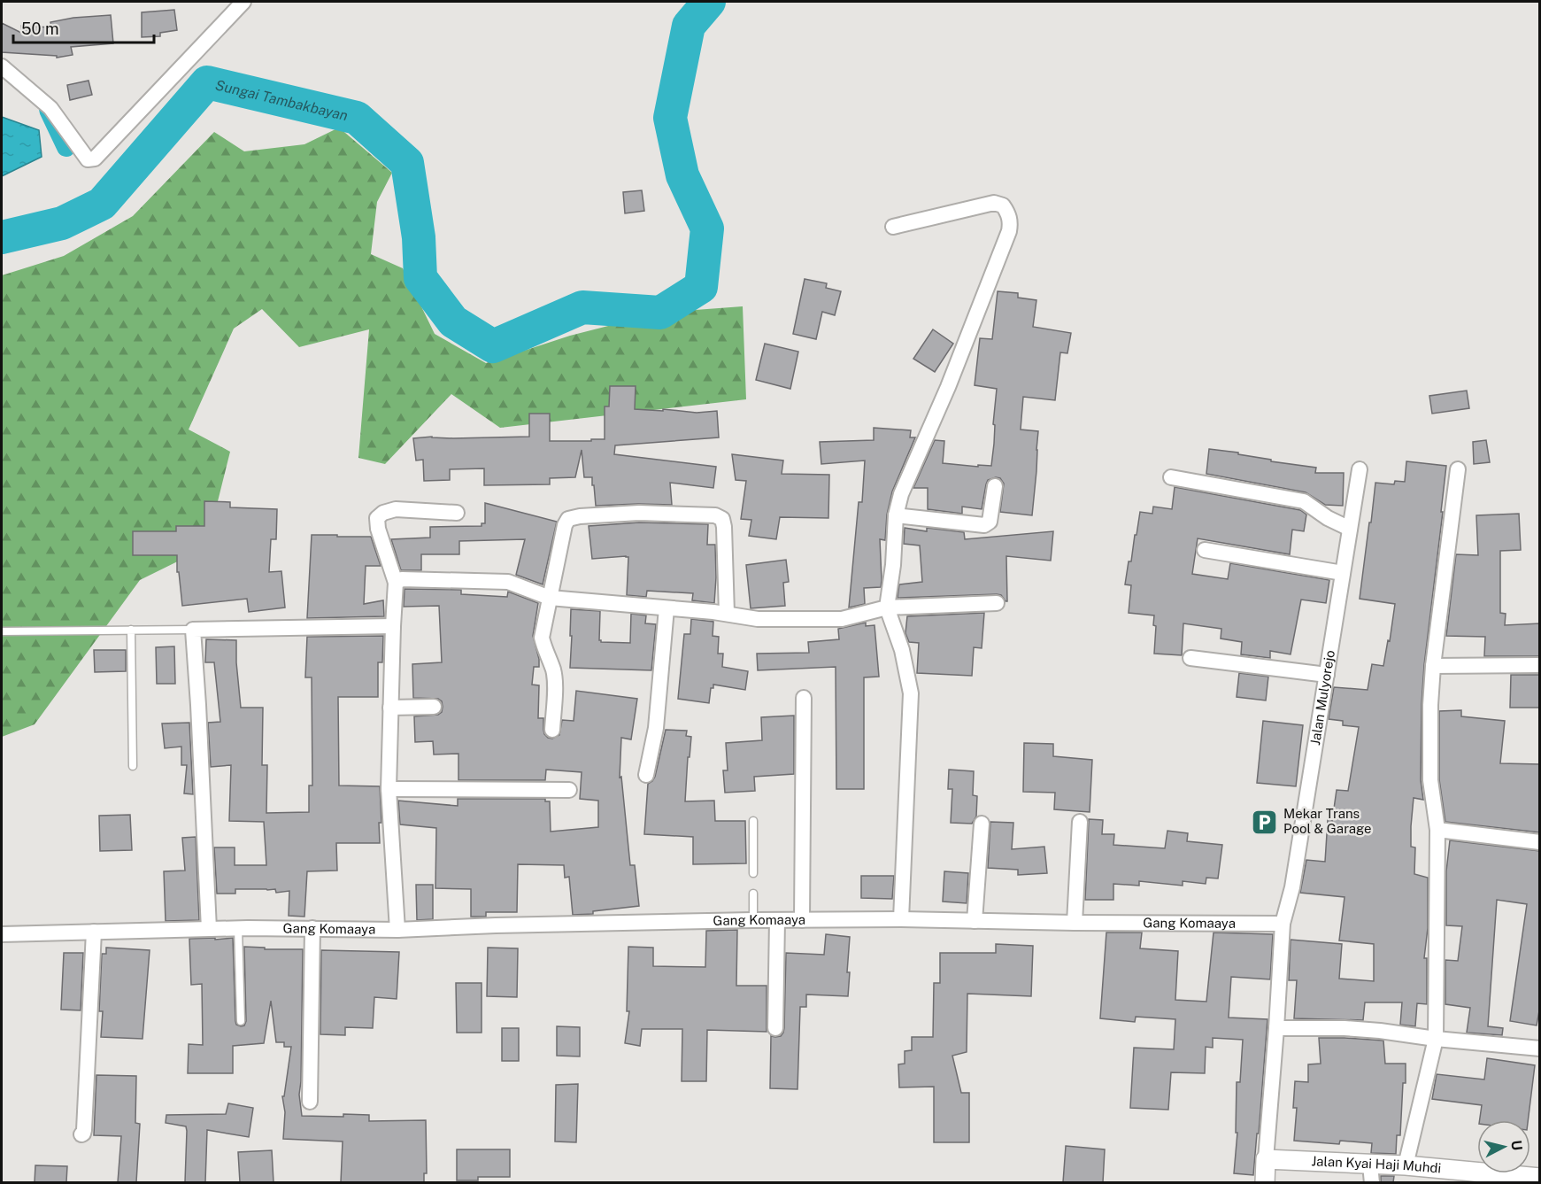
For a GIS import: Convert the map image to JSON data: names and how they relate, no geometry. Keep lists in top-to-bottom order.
{
  "streets": {
    "street": ["Jalan Mulyorejo", "Gang Komaaya", "Jalan Kyai Haji Muhdi"]
  },
  "crossings": [
    ["Jalan Mulyorejo", "Gang Komaaya"]
  ],
  "water": ["Sungai Tambakbayan"],
  "places": {
    "parking": ["Mekar Trans Pool & Garage"]
  },
  "scale_bar": "50 m",
  "north": "right"
}
